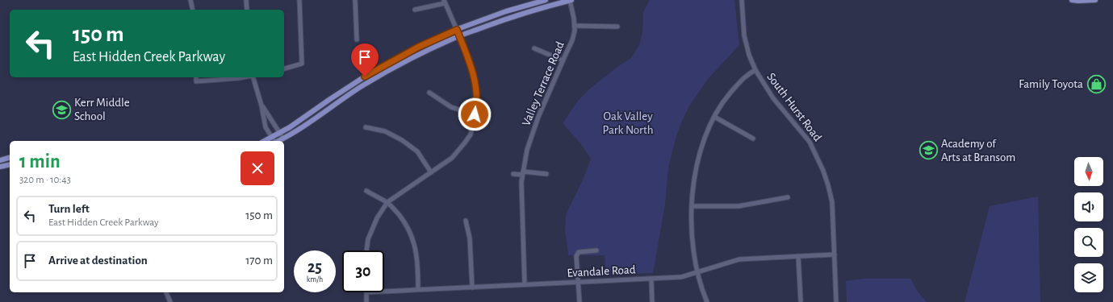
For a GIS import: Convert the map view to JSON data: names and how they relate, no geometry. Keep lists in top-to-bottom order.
{
  "streets": {
    "street": ["Valley Terrace Road", "South Hurst Road", "Evandale Road"]
  },
  "crossings": [
    ["Valley Terrace Road", "Evandale Road"],
    ["South Hurst Road", "Evandale Road"]
  ],
  "parks": ["Oak Valley Park North"],
  "places": {
    "shop": ["Family Toyota"],
    "school or university": ["Kerr Middle School", "Academy of Arts at Bransom"]
  },
  "north": "bottom",
  "page": {
    "turn": ["150 m", "East Hidden Creek Parkway"],
    "heading": ["1 min", "320 m · 10:43"],
    "list": [
      {
        "name": "Turn left",
        "note": "East Hidden Creek Parkway",
        "value": "150 m"
      },
      {
        "name": "Arrive at destination",
        "value": "170 m"
      }
    ],
    "speed": "25 km/h",
    "limit": "30"
  }
}
